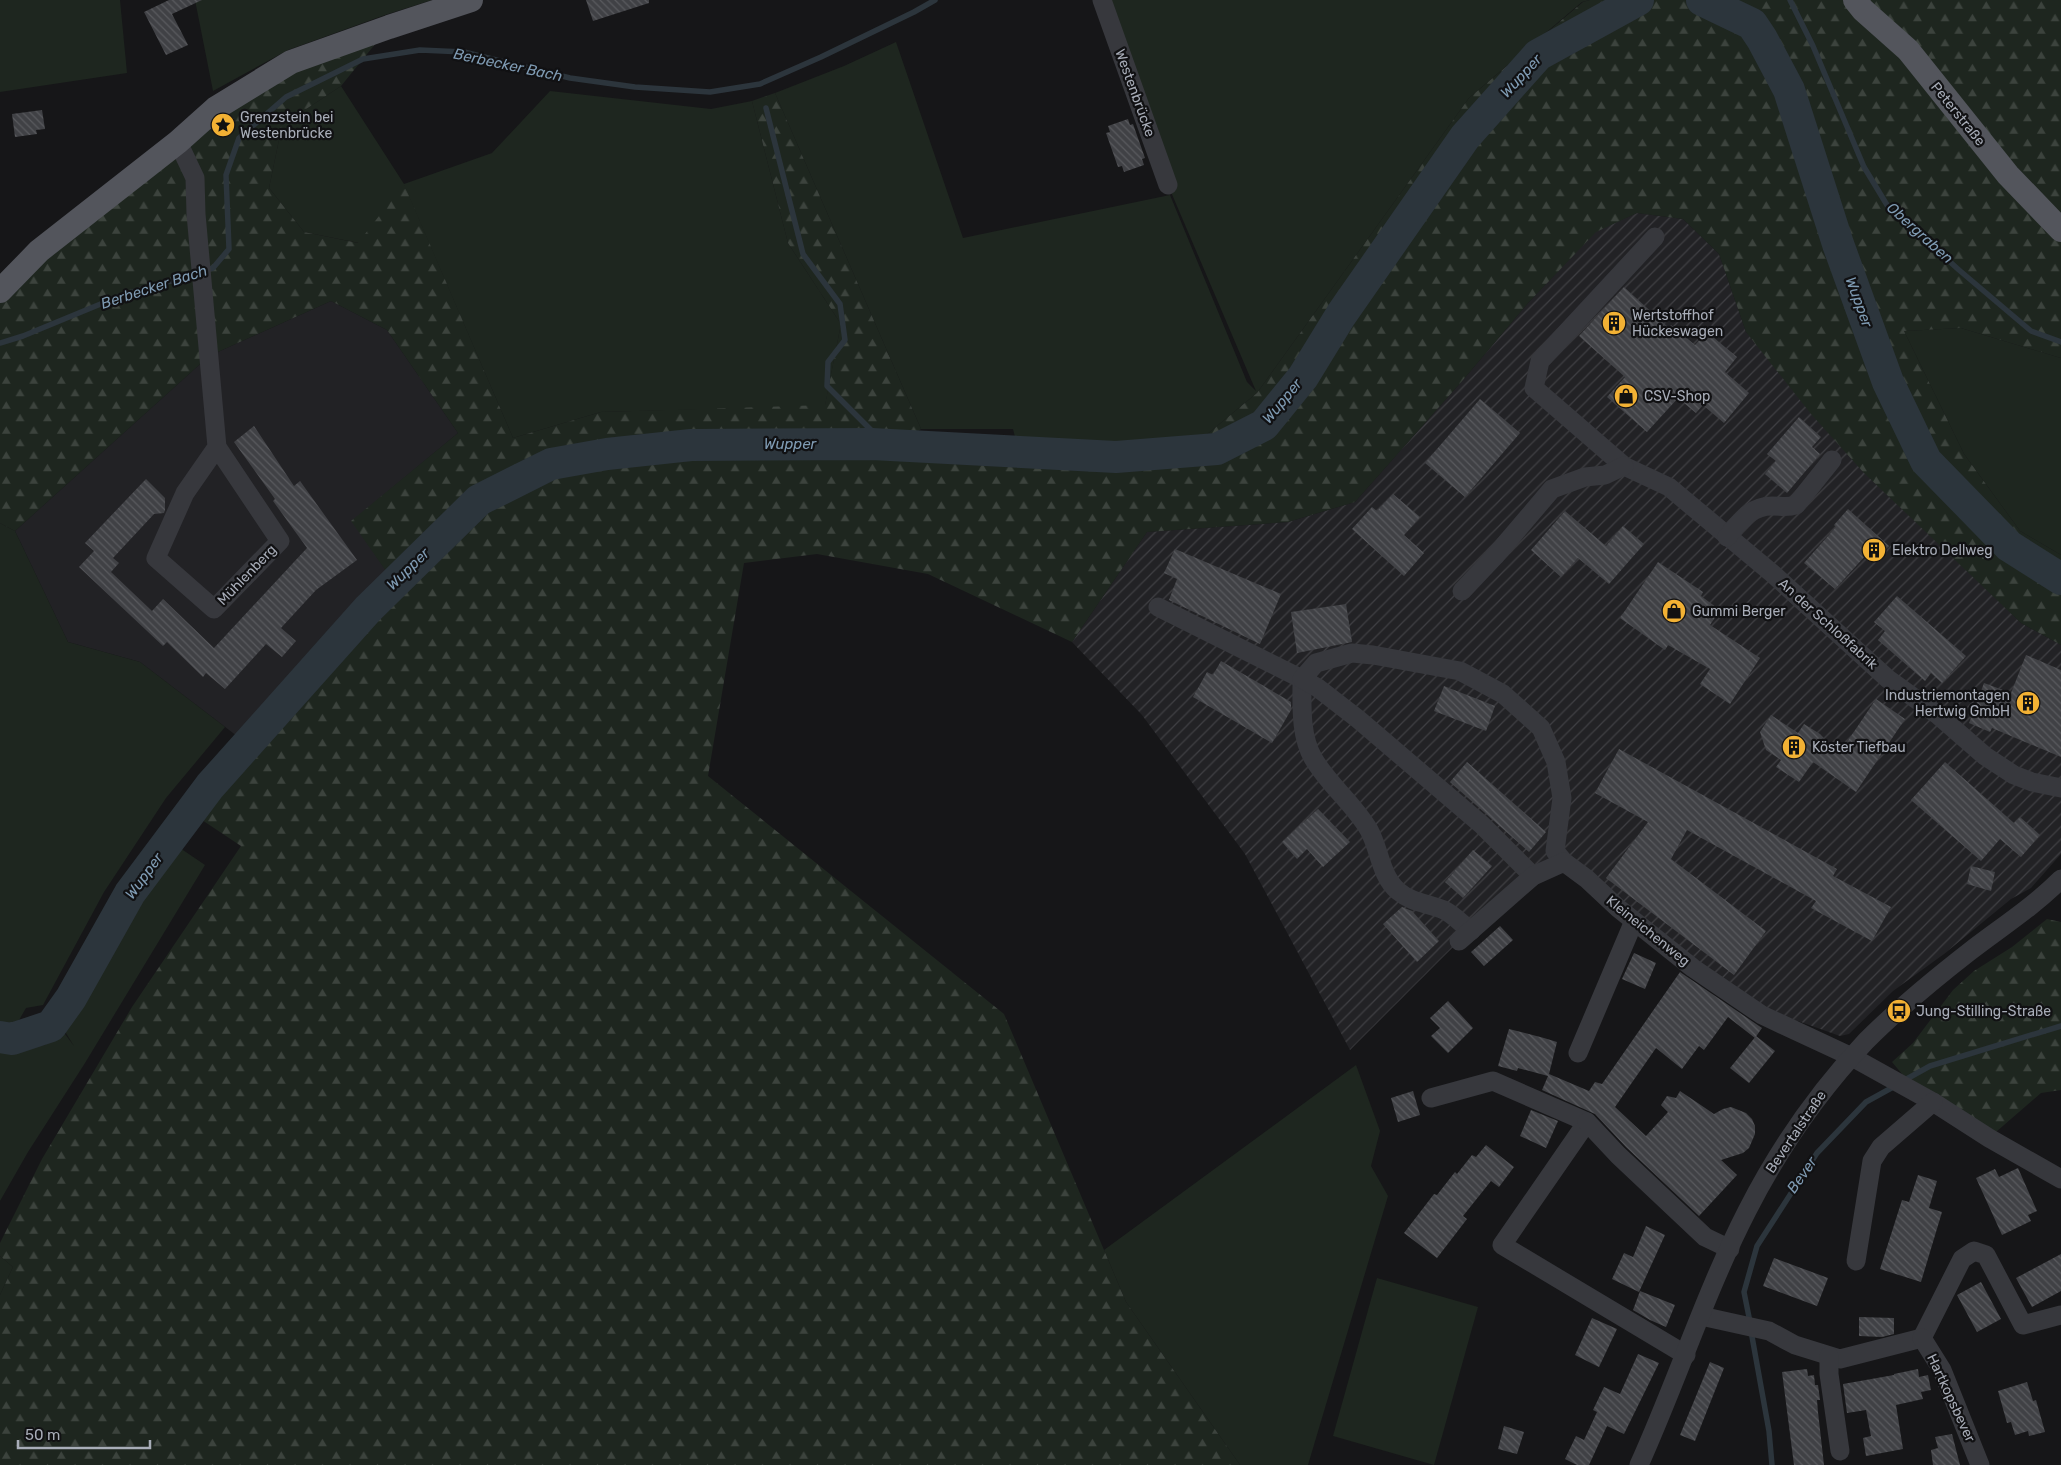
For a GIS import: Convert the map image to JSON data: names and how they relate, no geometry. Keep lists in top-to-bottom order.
{
  "streets": {
    "main road": ["Peterstraße"],
    "street": [
      "Westenbrücke",
      "Mühlenberg",
      "An der Schloßfabrik",
      "Kleineichenweg",
      "Bevertalstraße",
      "Hartkopsbever"
    ]
  },
  "crossings": [
    ["Kleineichenweg", "Bevertalstraße"],
    ["Bevertalstraße", "Hartkopsbever"]
  ],
  "water": [
    "Berbecker Bach",
    "Wupper",
    "Obergraben",
    "Bever"
  ],
  "places": {
    "place": ["Grenzstein bei Westenbrücke"],
    "building": [
      "Wertstoffhof Hückeswagen",
      "Elektro Dellweg",
      "Industriemontagen Hertwig GmbH",
      "Köster Tiefbau"
    ],
    "shop": ["CSV-Shop", "Gummi Berger"],
    "bus stop": ["Jung-Stilling-Straße"]
  },
  "scale_bar": "50 m"
}
